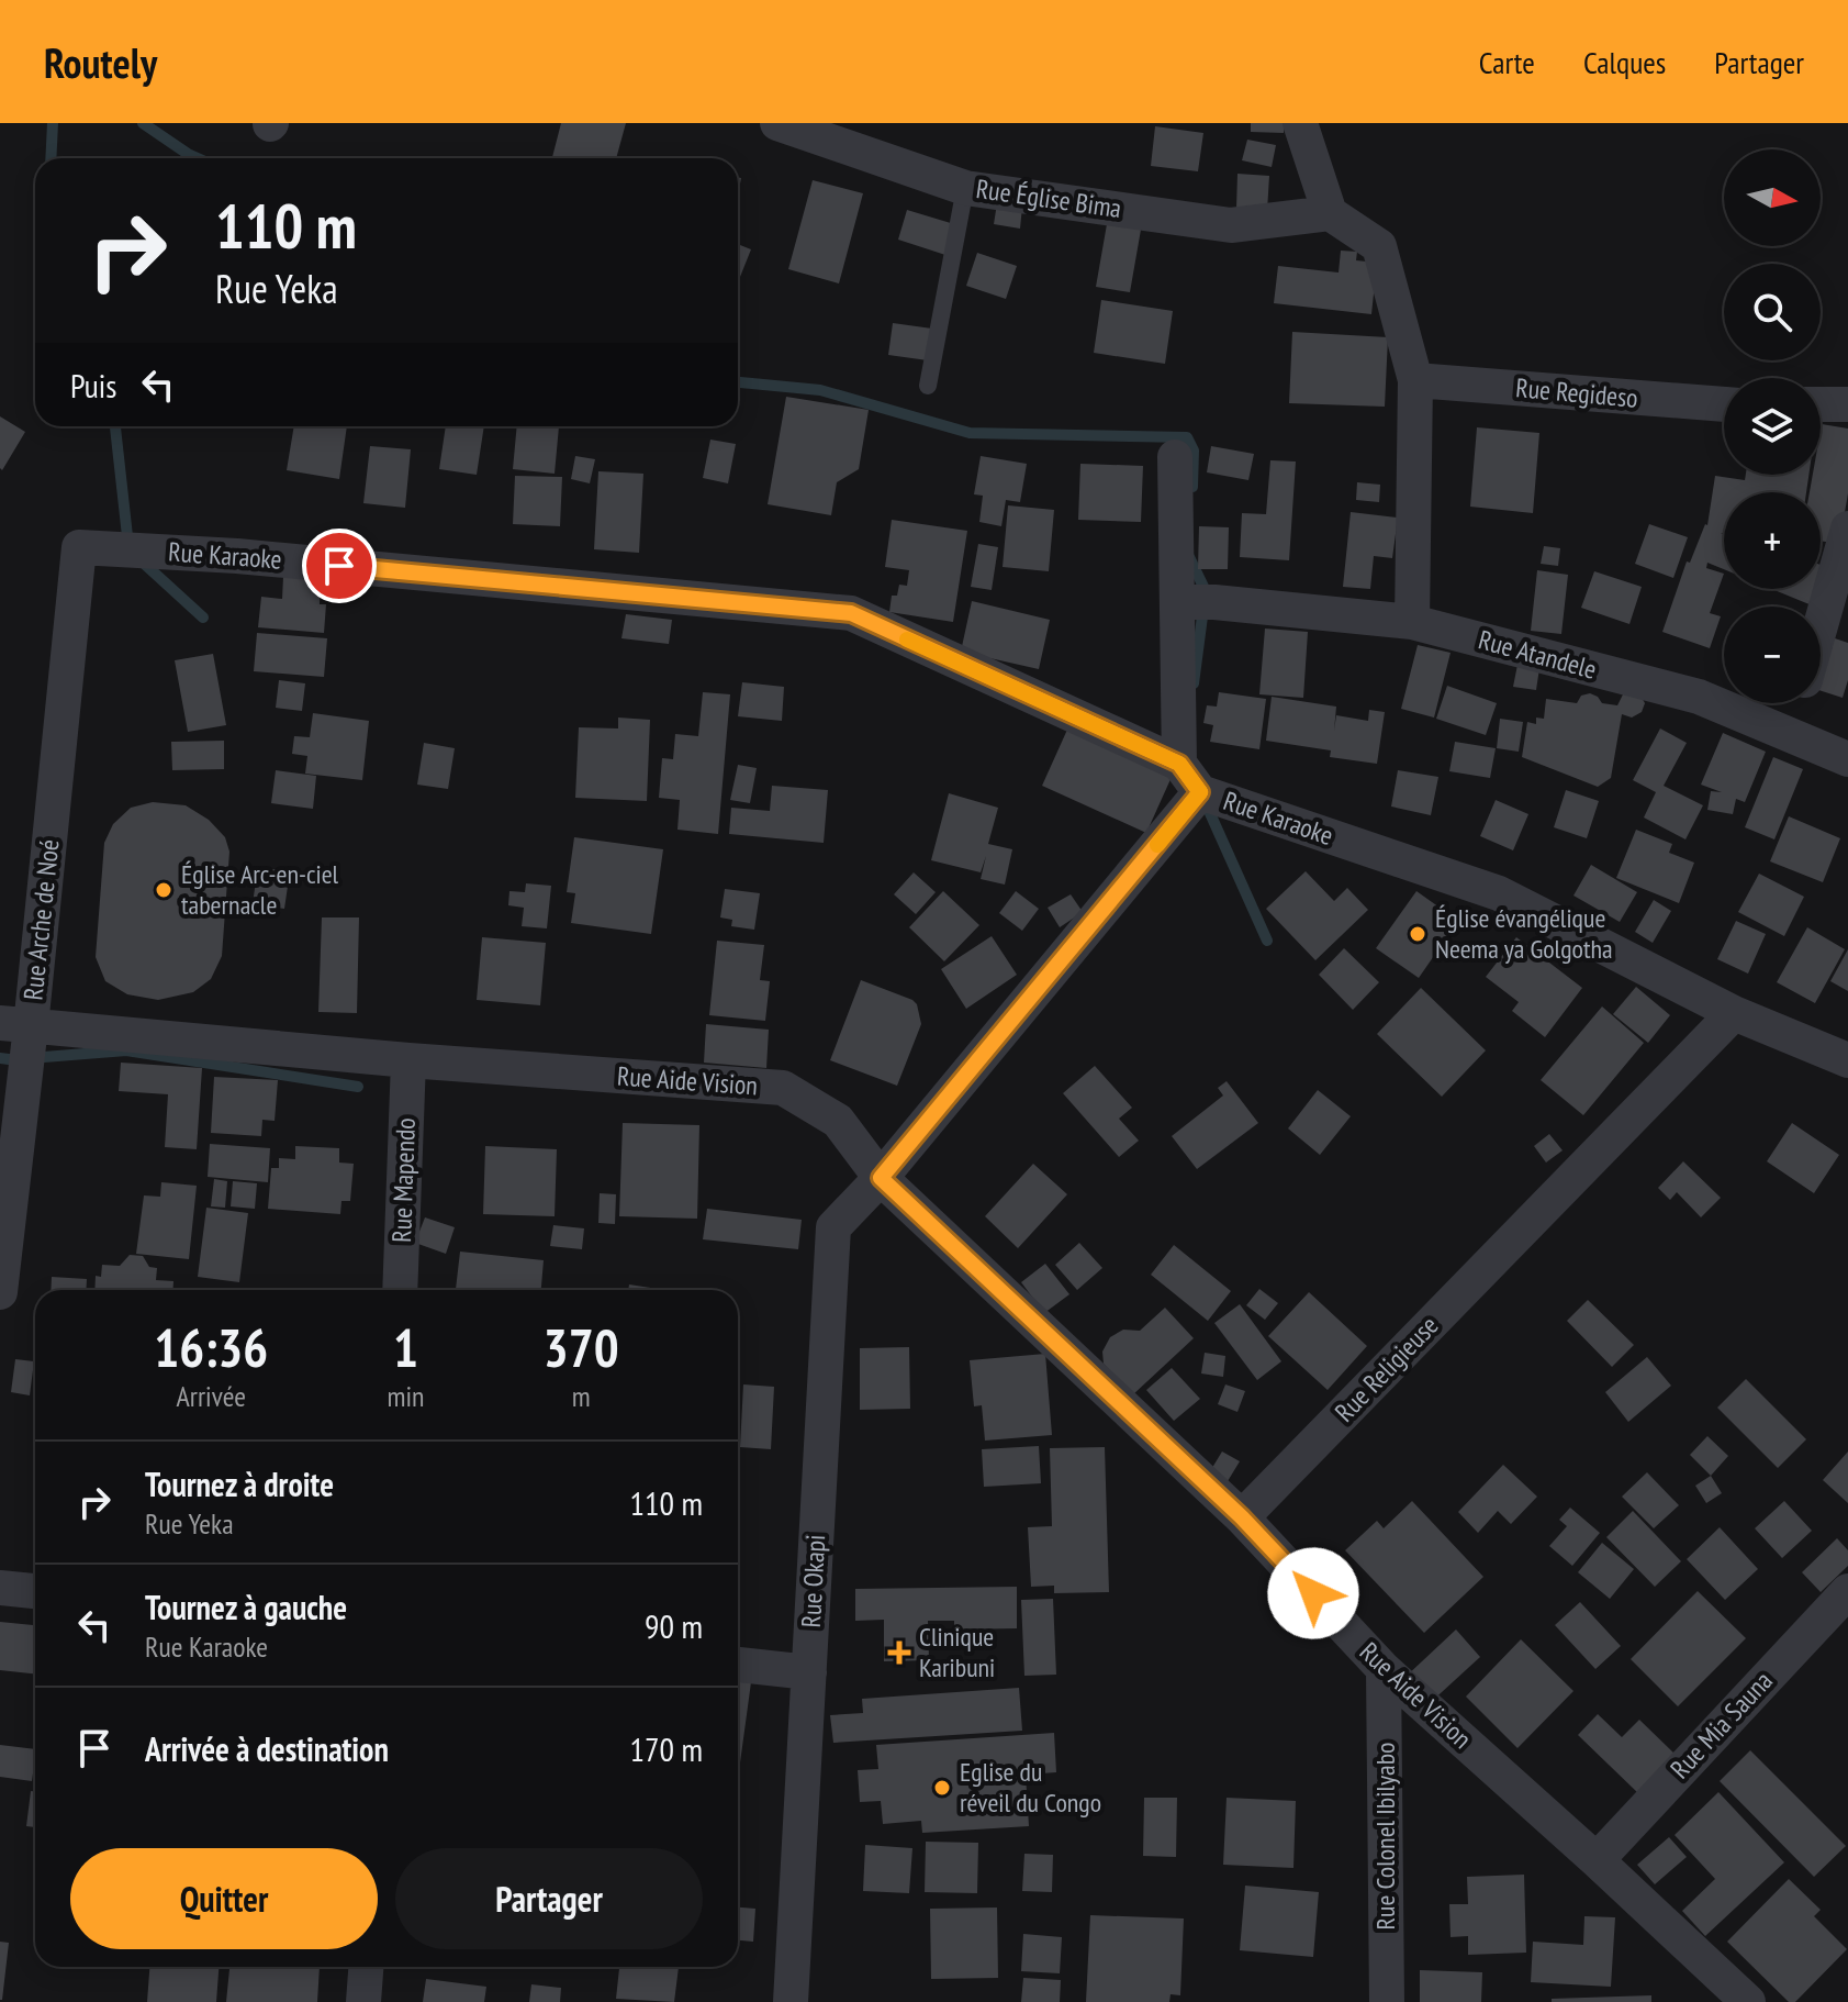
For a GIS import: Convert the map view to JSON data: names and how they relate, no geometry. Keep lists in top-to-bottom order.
{
  "streets": {
    "street": [
      "Rue Église Bima",
      "Rue Regideso",
      "Rue Karaoke",
      "Rue Atandele",
      "Rue Arche de Noé",
      "Rue Aide Vision",
      "Rue Mapendo",
      "Rue Religieuse",
      "Rue Okapi",
      "Rue Mia Sauna",
      "Rue Colonel Ibilyabo"
    ]
  },
  "crossings": [
    ["Rue Karaoke", "Rue Arche de Noé"],
    ["Rue Karaoke", "Rue Religieuse"],
    ["Rue Karaoke", "Rue Okapi"],
    ["Rue Arche de Noé", "Rue Aide Vision"],
    ["Rue Aide Vision", "Rue Mapendo"],
    ["Rue Aide Vision", "Rue Religieuse"],
    ["Rue Aide Vision", "Rue Okapi"],
    ["Rue Aide Vision", "Rue Mia Sauna"],
    ["Rue Aide Vision", "Rue Colonel Ibilyabo"]
  ],
  "places": {
    "other": ["Église Arc-en-ciel tabernacle", "Église évangélique Neema ya Golgotha", "Eglise du réveil du Congo"],
    "health": ["Clinique Karibuni"]
  },
  "north": "right",
  "page": {
    "header": "Routely",
    "nav": ["Carte", "Calques", "Partager"],
    "map_buttons": ["+", "−"],
    "turn": ["110 m", "Rue Yeka"],
    "then": "Puis",
    "eta": [
      "16:36",
      "Arrivée",
      "1",
      "min",
      "370",
      "m"
    ],
    "list": [
      {
        "name": "Tournez à droite",
        "note": "Rue Yeka",
        "value": "110 m"
      },
      {
        "name": "Tournez à gauche",
        "note": "Rue Karaoke",
        "value": "90 m"
      },
      {
        "name": "Arrivée à destination",
        "value": "170 m"
      }
    ],
    "buttons": ["Quitter", "Partager"]
  }
}
